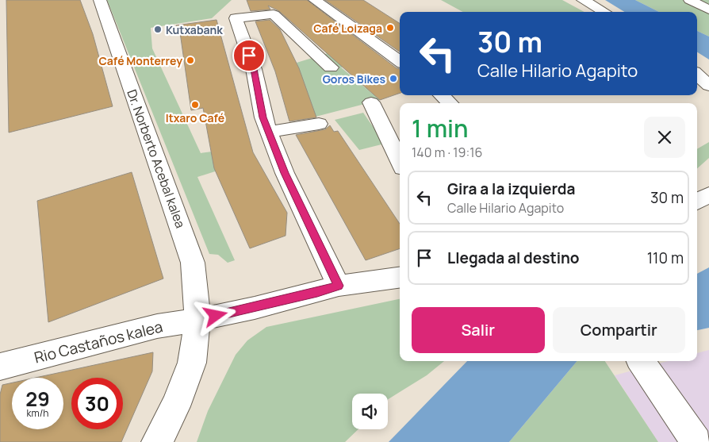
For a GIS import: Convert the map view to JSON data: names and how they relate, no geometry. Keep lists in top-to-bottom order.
{
  "streets": {
    "street": ["Dr. Norberto Acebal kalea", "Rio Castaños kalea"]
  },
  "crossings": [
    ["Dr. Norberto Acebal kalea", "Rio Castaños kalea"]
  ],
  "places": [
    "Café Loizaga",
    "Kutxabank",
    "Café Monterrey",
    "Goros Bikes",
    "Itxaro Café"
  ],
  "page": {
    "turn": ["30 m", "Calle Hilario Agapito"],
    "heading": ["1 min", "140 m · 19:16"],
    "list": [
      {
        "name": "Gira a la izquierda",
        "note": "Calle Hilario Agapito",
        "value": "30 m"
      },
      {
        "name": "Llegada al destino",
        "value": "110 m"
      }
    ],
    "buttons": ["Salir", "Compartir"],
    "speed": "29 km/h",
    "limit": "30"
  }
}
